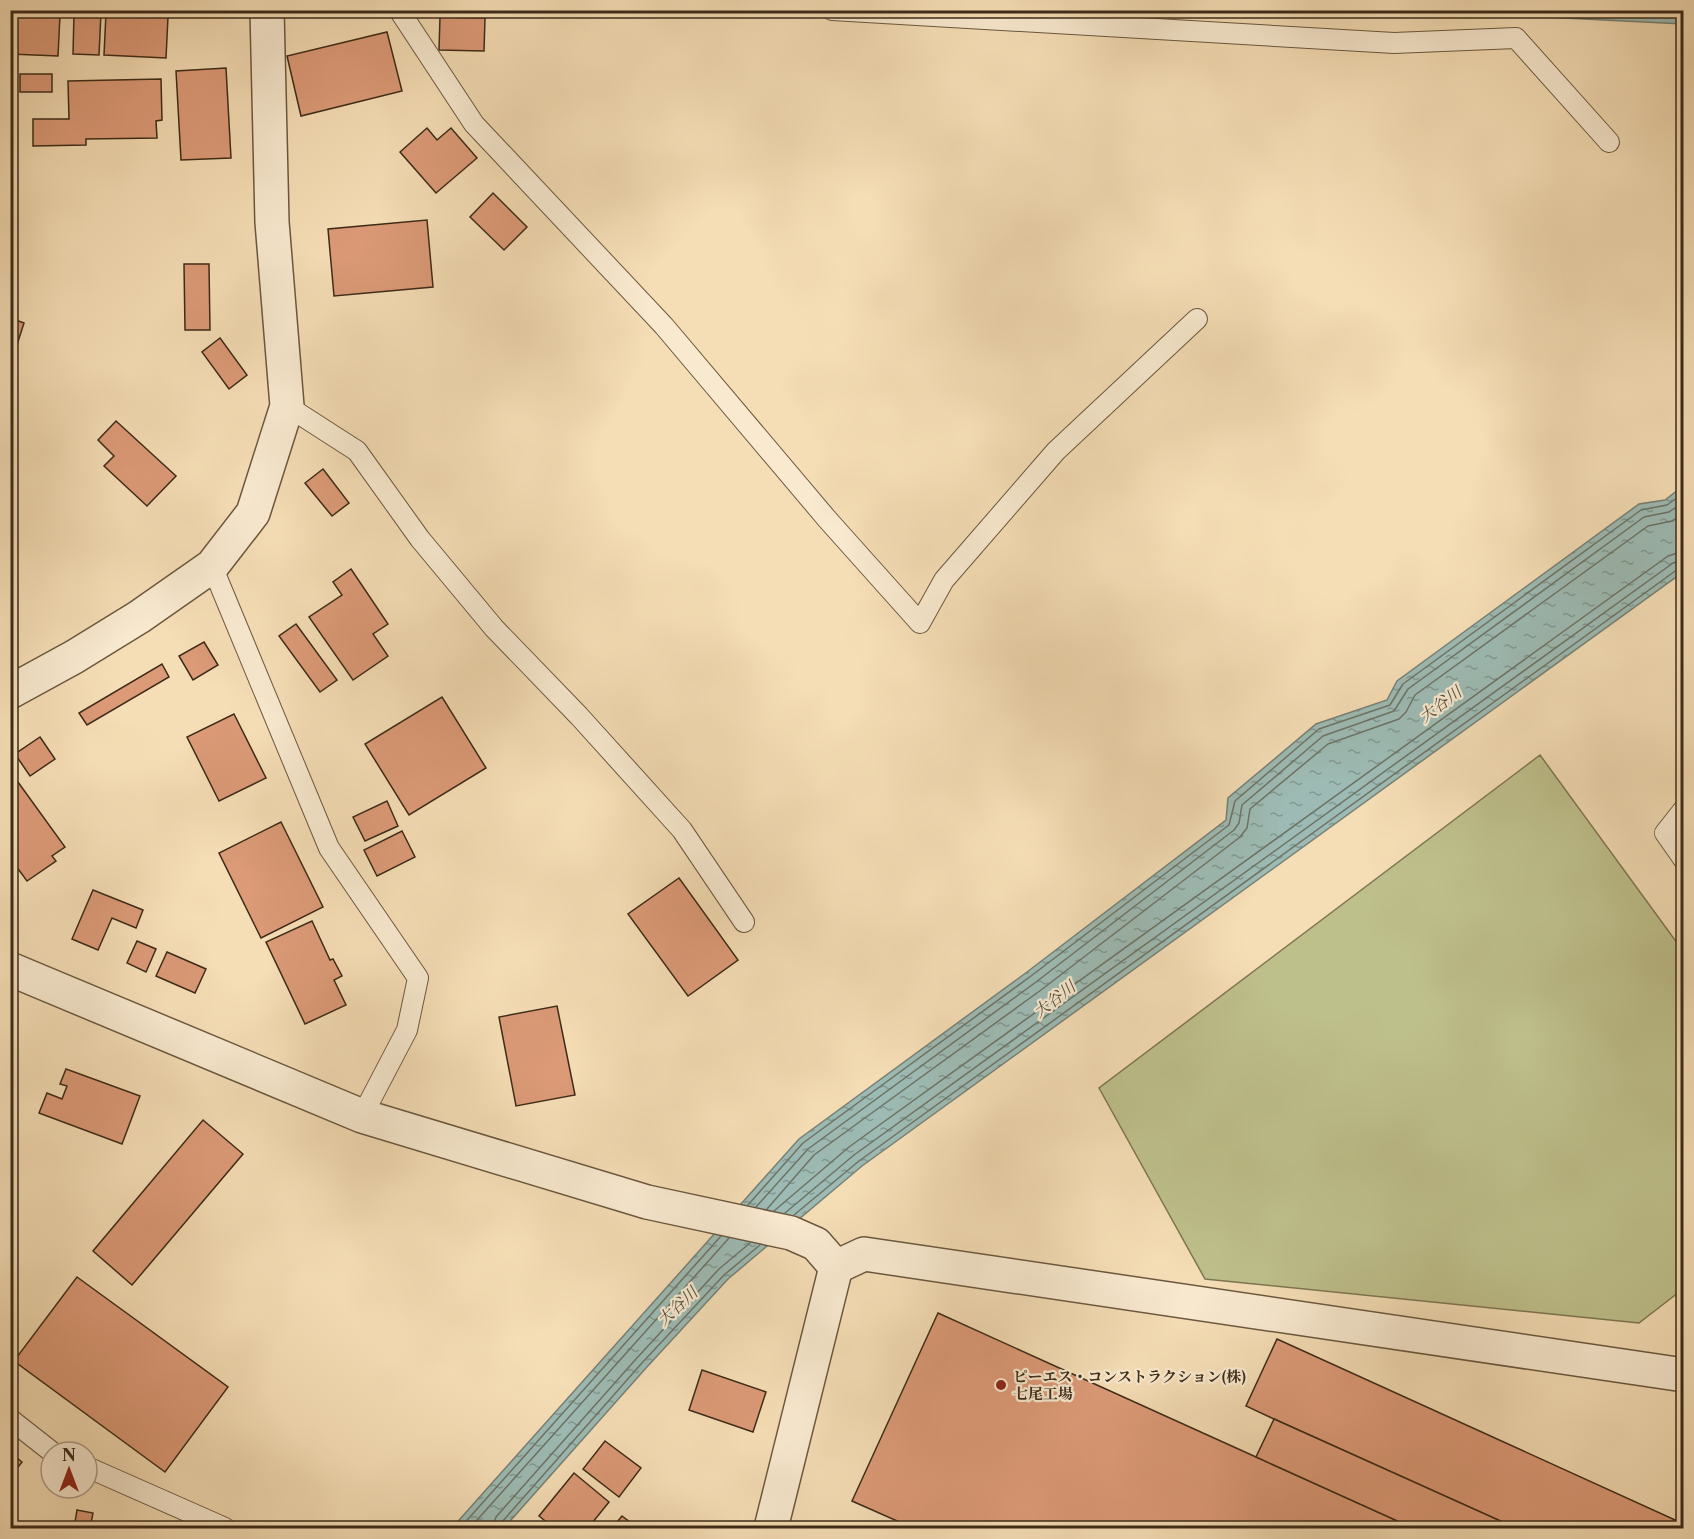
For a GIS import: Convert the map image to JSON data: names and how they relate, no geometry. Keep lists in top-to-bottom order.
{
  "water": ["大谷川"],
  "places": ["ピーエス・コンストラクション(株) 七尾工場"],
  "north": "top"
}
